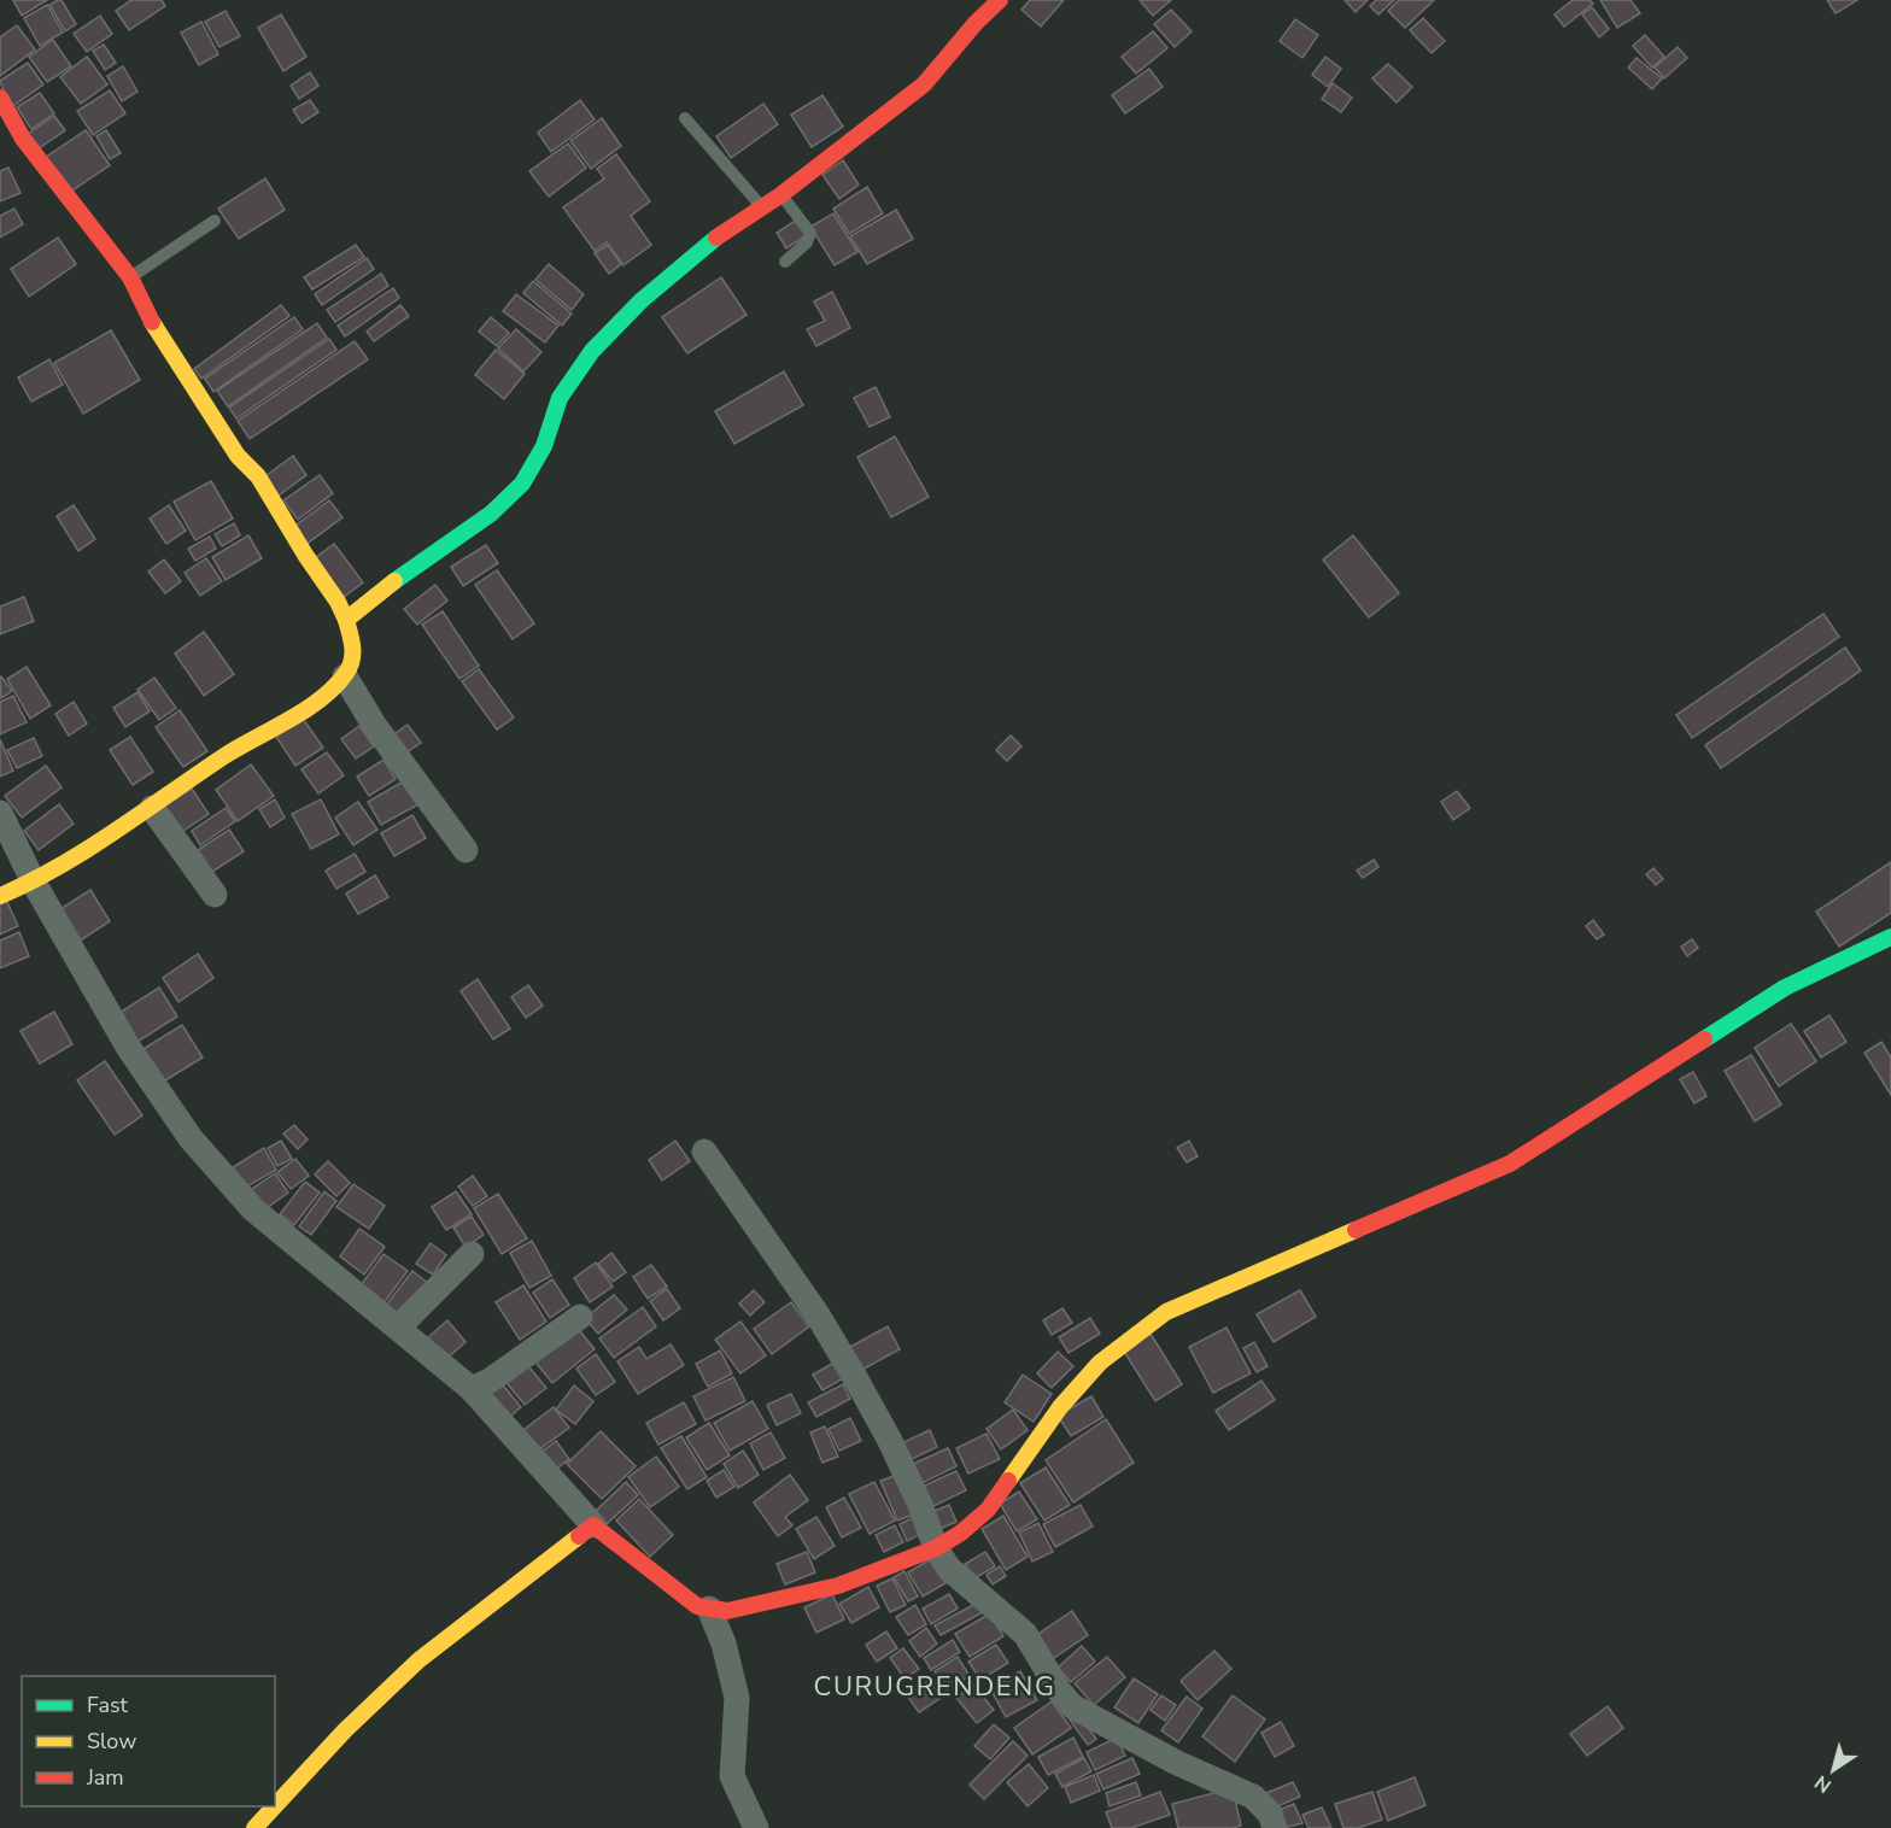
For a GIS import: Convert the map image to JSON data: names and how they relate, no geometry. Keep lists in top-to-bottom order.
{
  "districts": ["CURUGRENDENG"],
  "legend": ["Fast", "Slow", "Jam"],
  "north": "bottom left"
}
